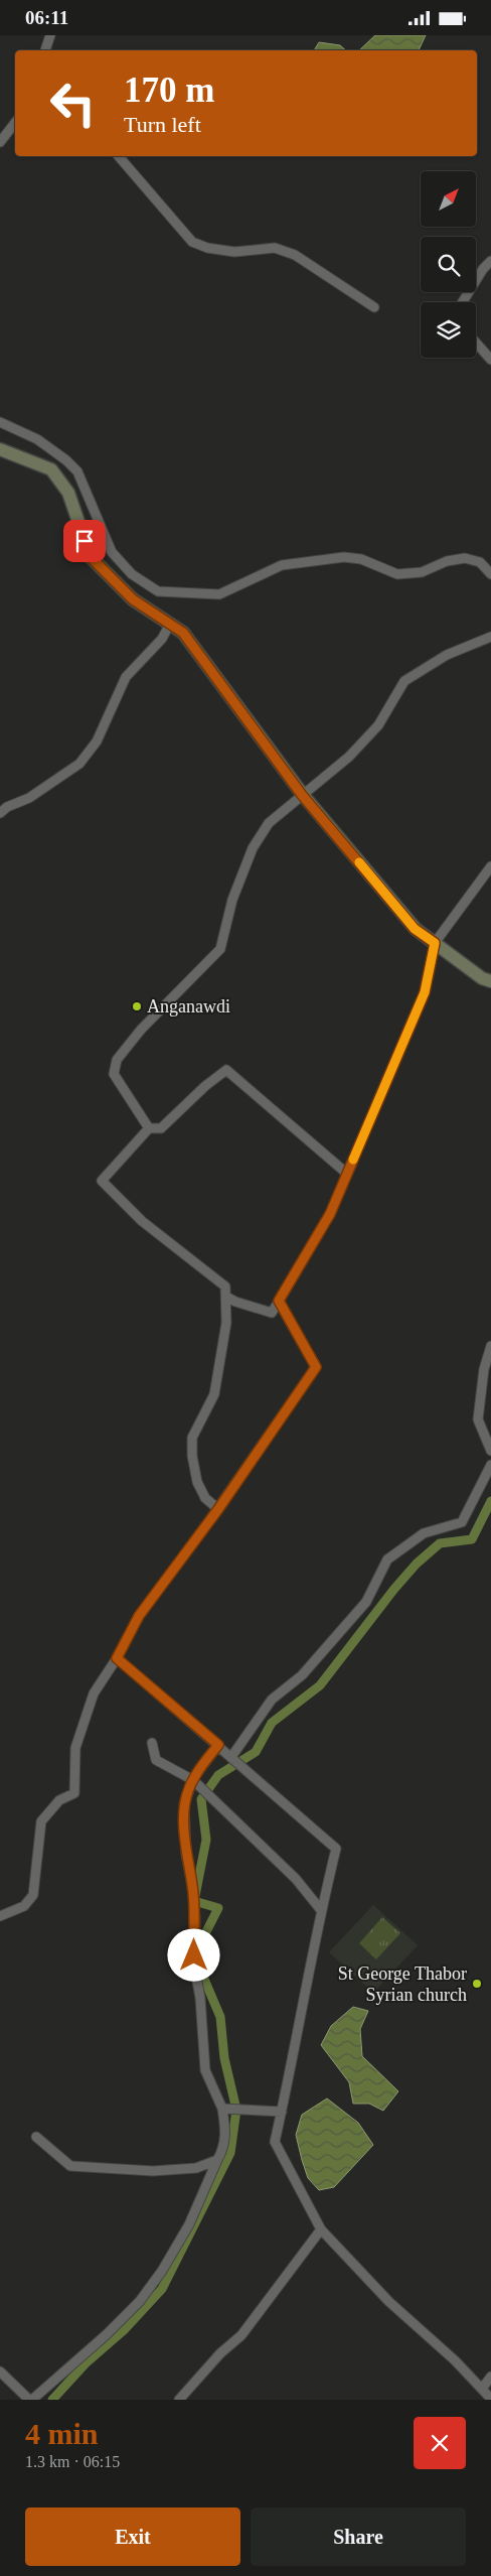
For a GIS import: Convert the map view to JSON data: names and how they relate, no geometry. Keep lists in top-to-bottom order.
{
  "places": ["Anganawdi", "St George Thabor Syrian church"],
  "north": "top right",
  "page": {
    "status": "06:11",
    "turn": ["170 m", "Turn left"],
    "heading": ["4 min", "1.3 km · 06:15"],
    "buttons": ["Exit", "Share"]
  }
}
